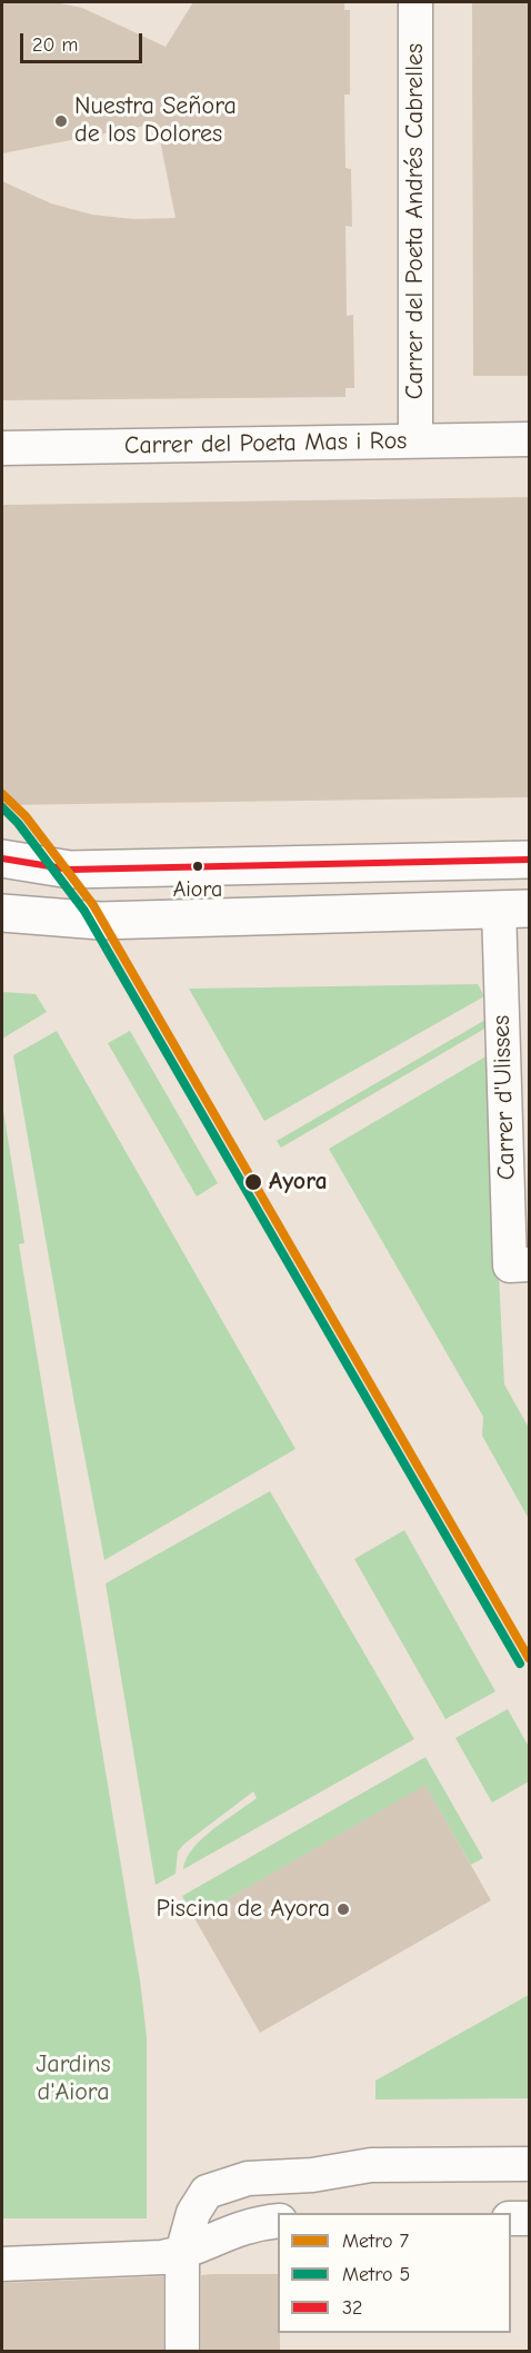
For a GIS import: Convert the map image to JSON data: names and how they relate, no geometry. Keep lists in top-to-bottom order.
{
  "streets": {
    "street": ["Carrer del Poeta Andrés Cabrelles", "Carrer del Poeta Mas i Ros", "Carrer d'Ulisses"]
  },
  "crossings": [
    ["Carrer del Poeta Andrés Cabrelles", "Carrer del Poeta Mas i Ros"]
  ],
  "parks": ["Jardins d'Aiora"],
  "places": [
    "Nuestra Señora de los Dolores",
    "Aiora",
    "Ayora",
    "Piscina de Ayora"
  ],
  "lines": ["metro line 7", "metro line 5", "transit line 32"],
  "legend": ["Metro 7", "Metro 5", "32"],
  "scale_bar": "20 m"
}
